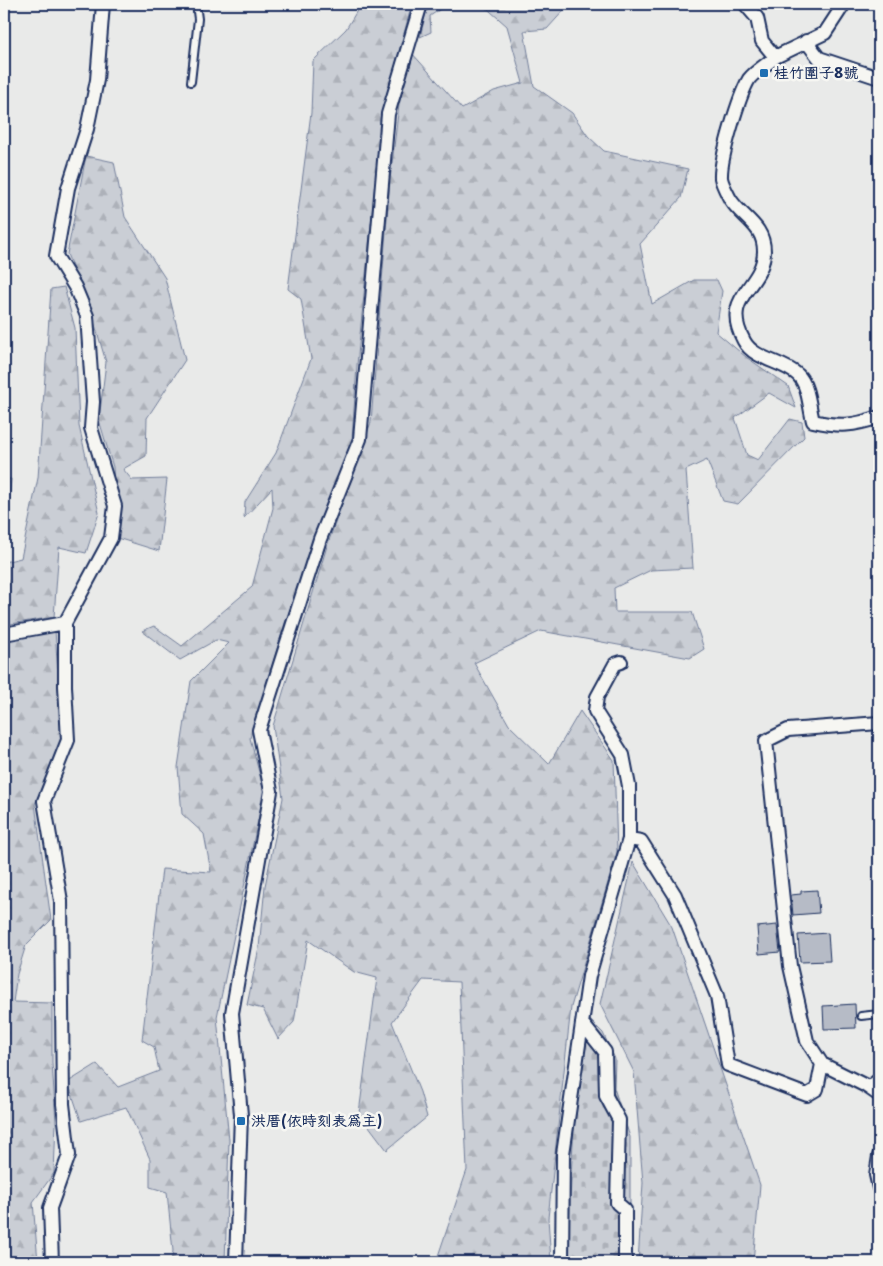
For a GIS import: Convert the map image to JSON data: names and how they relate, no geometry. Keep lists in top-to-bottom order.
{
  "places": {
    "transit": ["桂竹圍子8號", "洪厝(依時刻表為主)"]
  }
}
